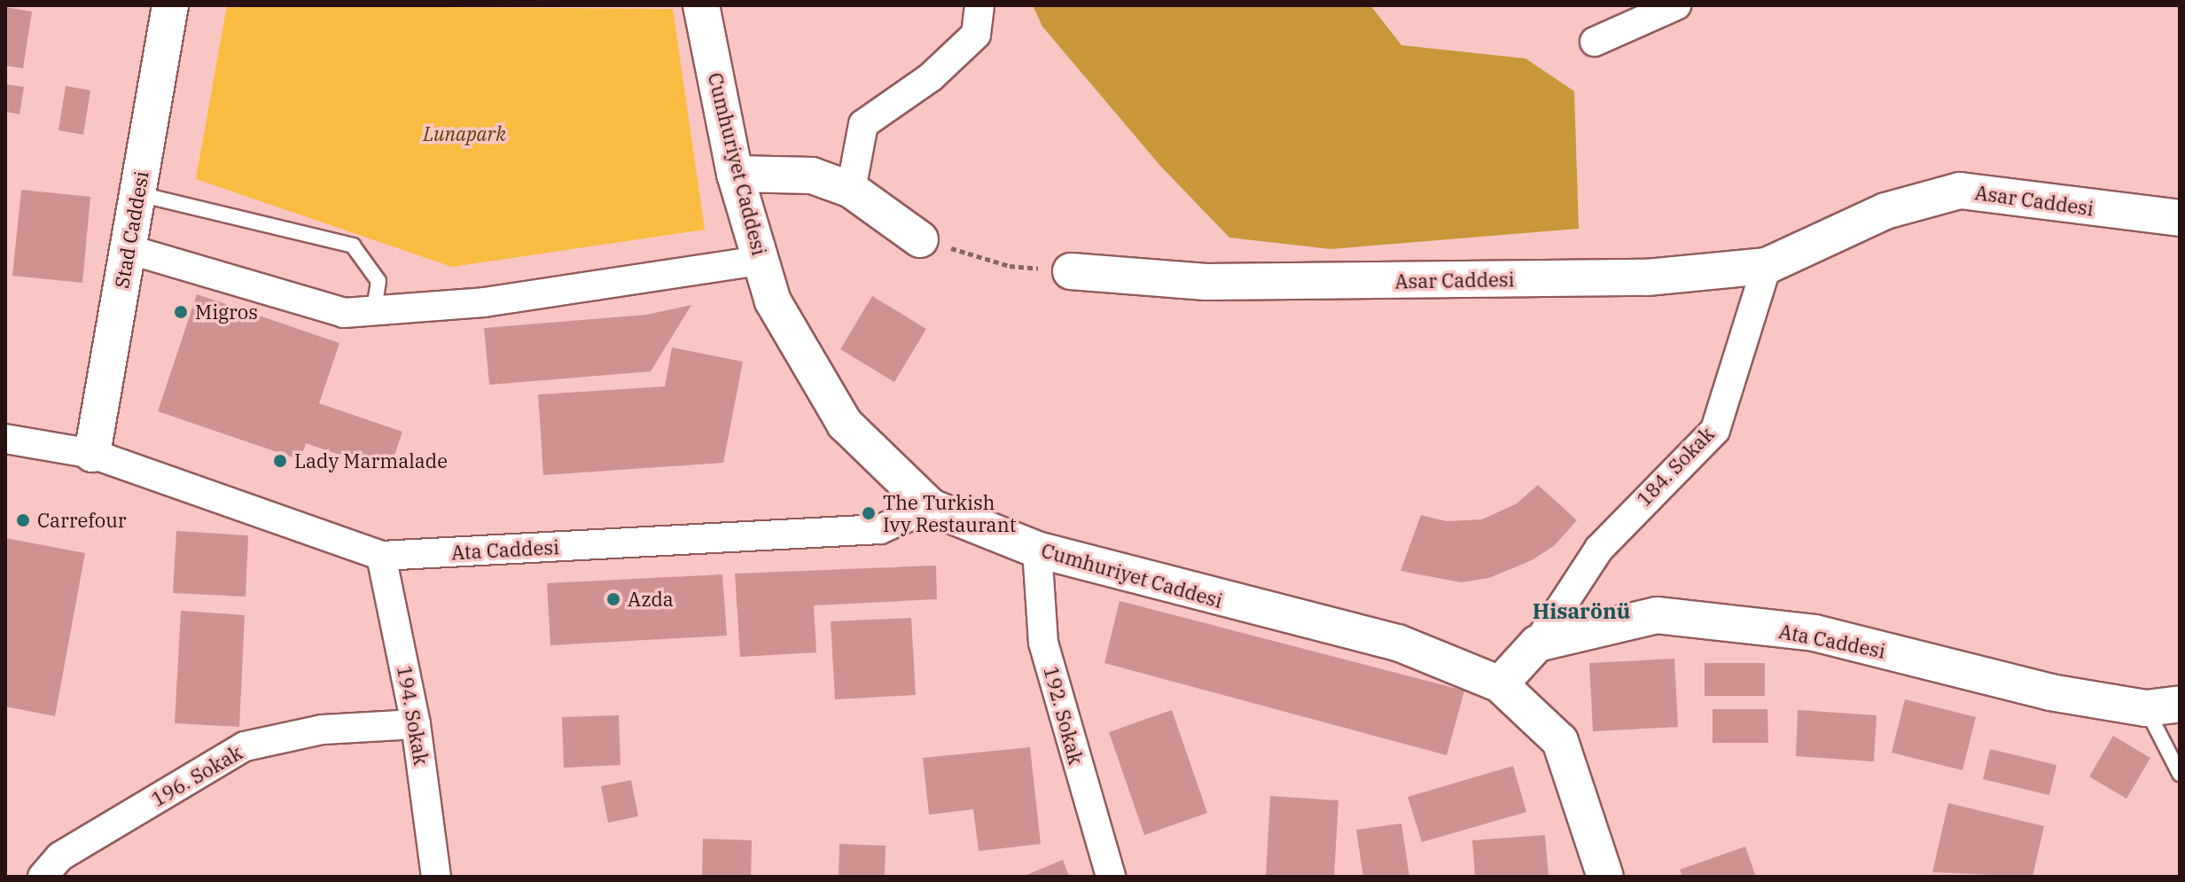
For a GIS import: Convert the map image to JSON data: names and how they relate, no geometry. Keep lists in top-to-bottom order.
{
  "streets": {
    "street": [
      "Cumhuriyet Caddesi",
      "Asar Caddesi",
      "Stad Caddesi",
      "184. Sokak",
      "Ata Caddesi",
      "194. Sokak",
      "192. Sokak",
      "196. Sokak"
    ]
  },
  "crossings": [
    ["Cumhuriyet Caddesi", "Ata Caddesi"],
    ["Cumhuriyet Caddesi", "192. Sokak"],
    ["Asar Caddesi", "184. Sokak"],
    ["Stad Caddesi", "Ata Caddesi"],
    ["184. Sokak", "Ata Caddesi"],
    ["Ata Caddesi", "194. Sokak"],
    ["194. Sokak", "196. Sokak"]
  ],
  "districts": ["Hisarönü"],
  "parks": ["Lunapark"],
  "places": [
    "Migros",
    "Lady Marmalade",
    "The Turkish Ivy Restaurant",
    "Carrefour",
    "Azda"
  ]
}
